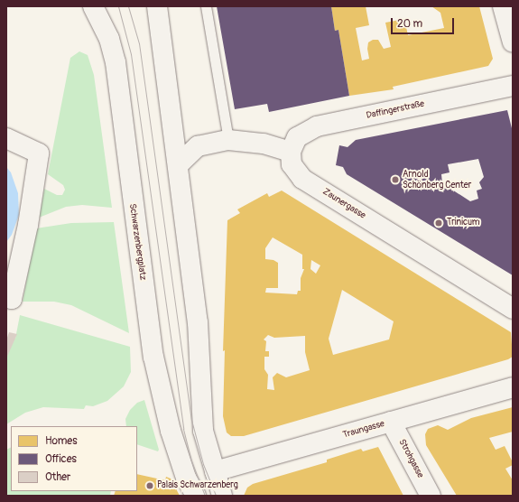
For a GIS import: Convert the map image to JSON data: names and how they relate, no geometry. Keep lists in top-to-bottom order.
{
  "streets": {
    "street": [
      "Daffingerstraße",
      "Zaunergasse",
      "Schwarzenbergplatz",
      "Traungasse",
      "Strohgasse"
    ]
  },
  "crossings": [
    ["Daffingerstraße", "Zaunergasse"],
    ["Traungasse", "Strohgasse"]
  ],
  "places": ["Arnold Schönberg Center", "Trinicum", "Palais Schwarzenberg"],
  "legend": ["Homes", "Offices", "Other"],
  "scale_bar": "20 m"
}
